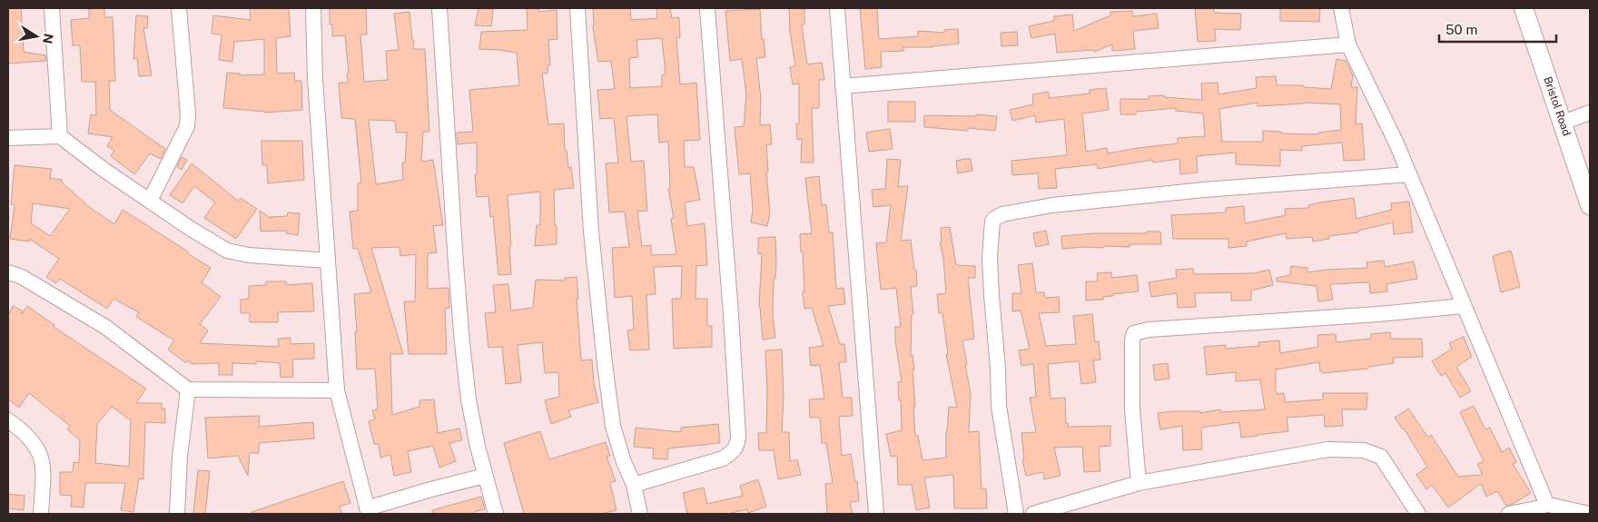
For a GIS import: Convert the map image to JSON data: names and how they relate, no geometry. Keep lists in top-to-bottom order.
{
  "streets": {
    "street": ["Bristol Road"]
  },
  "scale_bar": "50 m",
  "north": "right"
}
